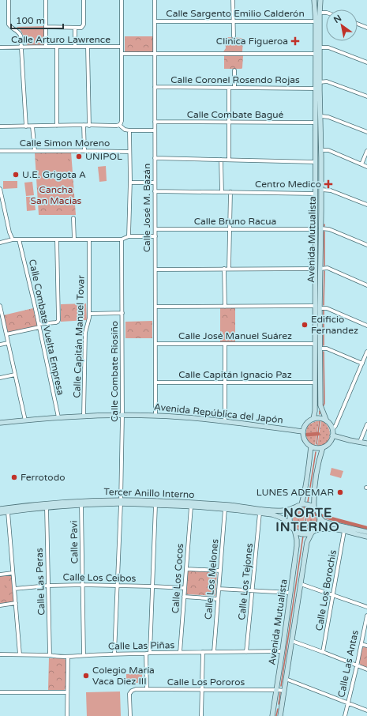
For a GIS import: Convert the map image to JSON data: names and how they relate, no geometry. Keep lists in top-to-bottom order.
{
  "streets": {
    "main road": ["Avenida Mutualista", "Avenida República del Japón", "Tercer Anillo Interno"],
    "street": [
      "Calle Sargento Emilio Calderón",
      "Calle Arturo Lawrence",
      "Calle Coronel Rosendo Rojas",
      "Calle Combate Bagué",
      "Calle Simon Moreno",
      "Calle José M. Bazán",
      "Calle Bruno Racua",
      "Calle Combate Vuelta Empresa",
      "Calle José Manuel Suárez",
      "Calle Capitán Manuel Tovar",
      "Calle Combate Riosiño",
      "Calle Capitán Ignacio Paz",
      "Calle Pavi",
      "Calle Los Ceibos",
      "Calle Los Cocos",
      "Calle Los Melones",
      "Calle Las Peras",
      "Calle Los Tejones",
      "Calle Los Borochis",
      "Calle Las Piñas",
      "Calle Las Antas",
      "Calle Los Pororos"
    ]
  },
  "crossings": [
    ["Calle Sargento Emilio Calderón", "Calle José M. Bazán"],
    ["Calle Sargento Emilio Calderón", "Avenida Mutualista"],
    ["Calle Coronel Rosendo Rojas", "Calle José M. Bazán"],
    ["Calle Coronel Rosendo Rojas", "Avenida Mutualista"],
    ["Calle Combate Bagué", "Calle José M. Bazán"],
    ["Calle Combate Bagué", "Avenida Mutualista"],
    ["Calle José M. Bazán", "Calle Bruno Racua"],
    ["Calle José M. Bazán", "Calle José Manuel Suárez"],
    ["Calle José M. Bazán", "Calle Capitán Ignacio Paz"],
    ["Calle José M. Bazán", "Avenida República del Japón"],
    ["Calle Bruno Racua", "Avenida Mutualista"],
    ["Avenida Mutualista", "Calle José Manuel Suárez"],
    ["Avenida Mutualista", "Calle Capitán Ignacio Paz"],
    ["Avenida Mutualista", "Avenida República del Japón"],
    ["Avenida Mutualista", "Tercer Anillo Interno"],
    ["Avenida Mutualista", "Calle Las Piñas"],
    ["Avenida Mutualista", "Calle Los Pororos"],
    ["Calle Combate Vuelta Empresa", "Avenida República del Japón"],
    ["Calle Capitán Manuel Tovar", "Avenida República del Japón"],
    ["Calle Combate Riosiño", "Avenida República del Japón"],
    ["Calle Combate Riosiño", "Tercer Anillo Interno"],
    ["Calle Combate Riosiño", "Calle Los Ceibos"],
    ["Calle Combate Riosiño", "Calle Las Piñas"],
    ["Tercer Anillo Interno", "Calle Pavi"],
    ["Tercer Anillo Interno", "Calle Los Cocos"],
    ["Tercer Anillo Interno", "Calle Los Melones"],
    ["Tercer Anillo Interno", "Calle Las Peras"],
    ["Tercer Anillo Interno", "Calle Los Tejones"],
    ["Calle Pavi", "Calle Los Ceibos"],
    ["Calle Pavi", "Calle Las Piñas"],
    ["Calle Los Ceibos", "Calle Los Cocos"],
    ["Calle Los Ceibos", "Calle Las Peras"],
    ["Calle Los Cocos", "Calle Las Piñas"],
    ["Calle Los Melones", "Calle Las Piñas"],
    ["Calle Las Peras", "Calle Las Piñas"],
    ["Calle Los Tejones", "Calle Las Piñas"]
  ],
  "districts": ["NORTE INTERNO"],
  "parks": ["Cancha San Macias"],
  "places": {
    "health": ["Clinica Figueroa", "Centro Medico"],
    "other": [
      "UNIPOL",
      "U.E. Grigota A",
      "Edificio Fernandez",
      "Ferrotodo",
      "LUNES ADEMAR",
      "Colegio María Vaca Diez III"
    ]
  },
  "scale_bar": "100 m",
  "north": "top left"
}
